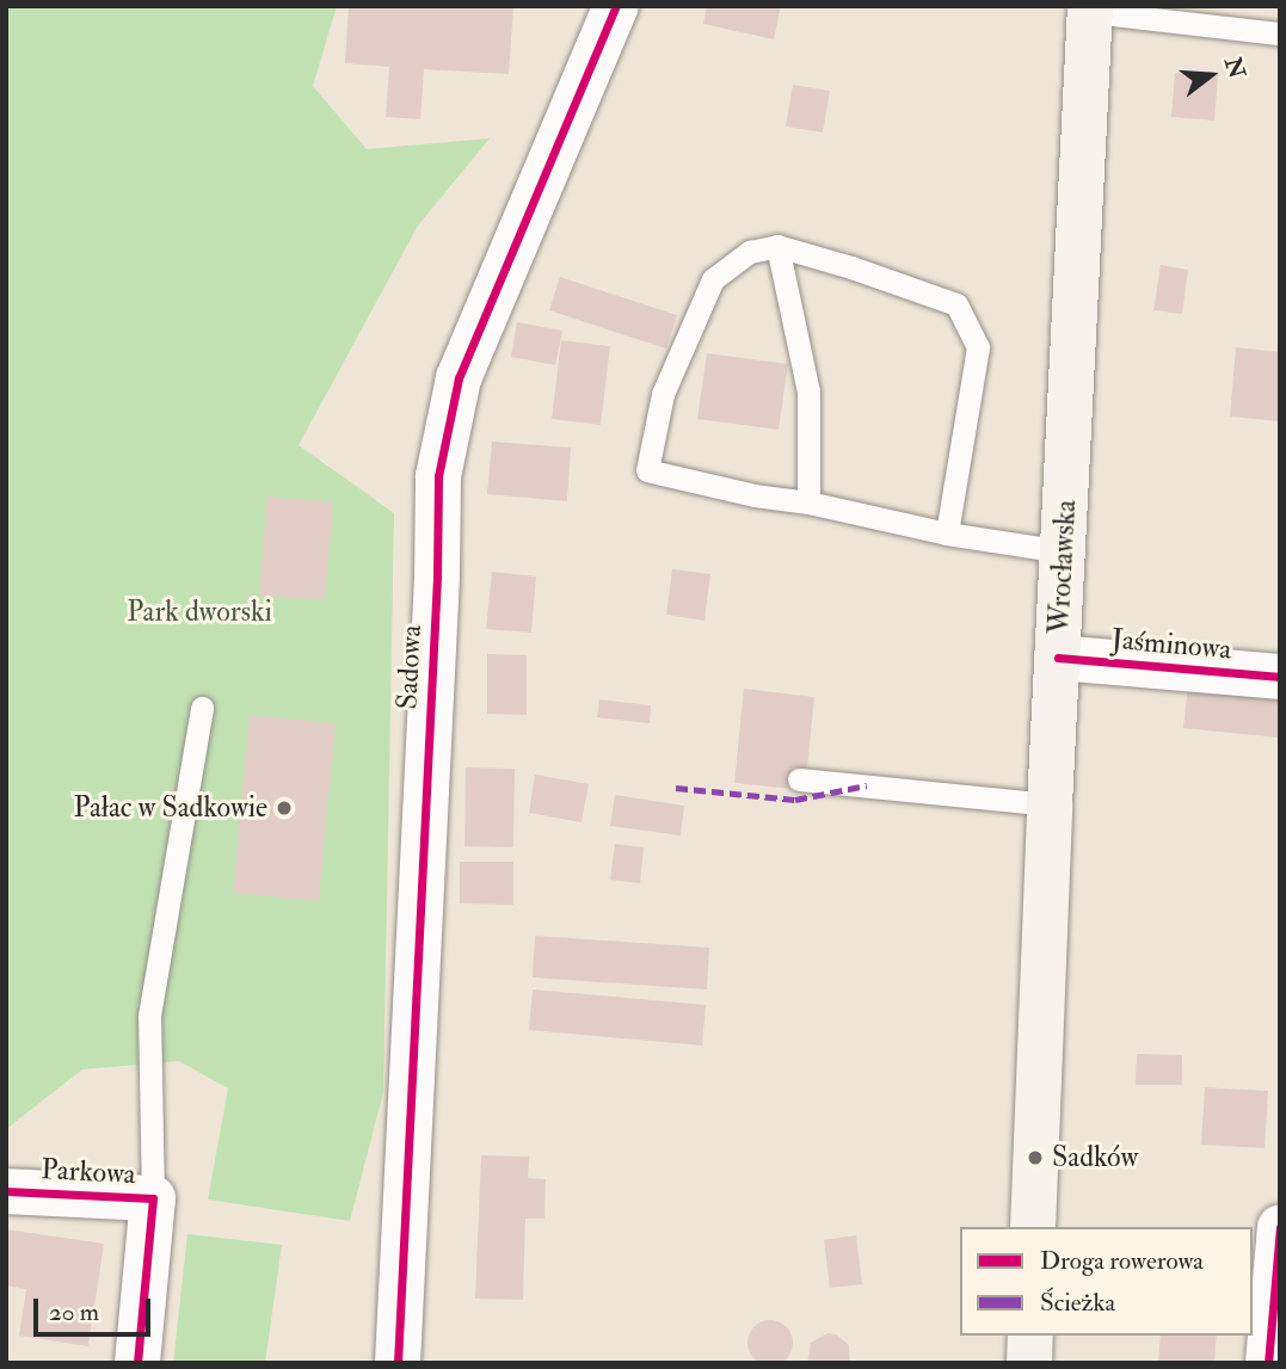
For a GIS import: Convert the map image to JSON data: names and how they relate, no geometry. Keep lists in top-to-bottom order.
{
  "streets": {
    "main road": ["Wrocławska"],
    "street": ["Jaśminowa", "Sadowa", "Parkowa"]
  },
  "crossings": [
    ["Wrocławska", "Jaśminowa"]
  ],
  "parks": ["Park dworski"],
  "places": ["Pałac w Sadkowie", "Sadków"],
  "legend": ["Droga rowerowa", "Ścieżka"],
  "scale_bar": "20 m",
  "north": "right"
}
